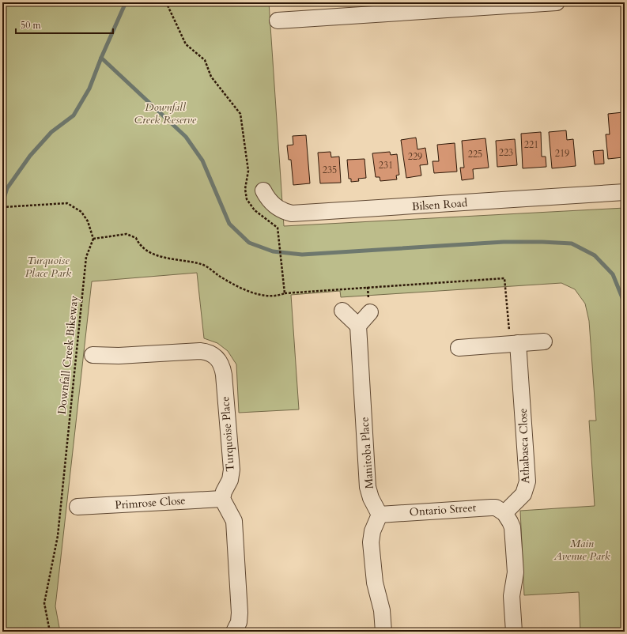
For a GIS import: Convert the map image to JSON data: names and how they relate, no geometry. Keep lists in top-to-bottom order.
{
  "streets": {
    "street": [
      "Bilsen Road",
      "Turquoise Place",
      "Athabasca Close",
      "Manitoba Place",
      "Primrose Close",
      "Ontario Street"
    ],
    "path": ["Downfall Creek Bikeway"]
  },
  "crossings": [
    ["Turquoise Place", "Primrose Close"],
    ["Athabasca Close", "Ontario Street"],
    ["Manitoba Place", "Ontario Street"]
  ],
  "parks": ["Downfall Creek Reserve", "Turquoise Place Park", "Main Avenue Park"],
  "house_numbers": [
    "221",
    "223",
    "219",
    "225",
    "229",
    "231",
    "235"
  ],
  "scale_bar": "50 m"
}
